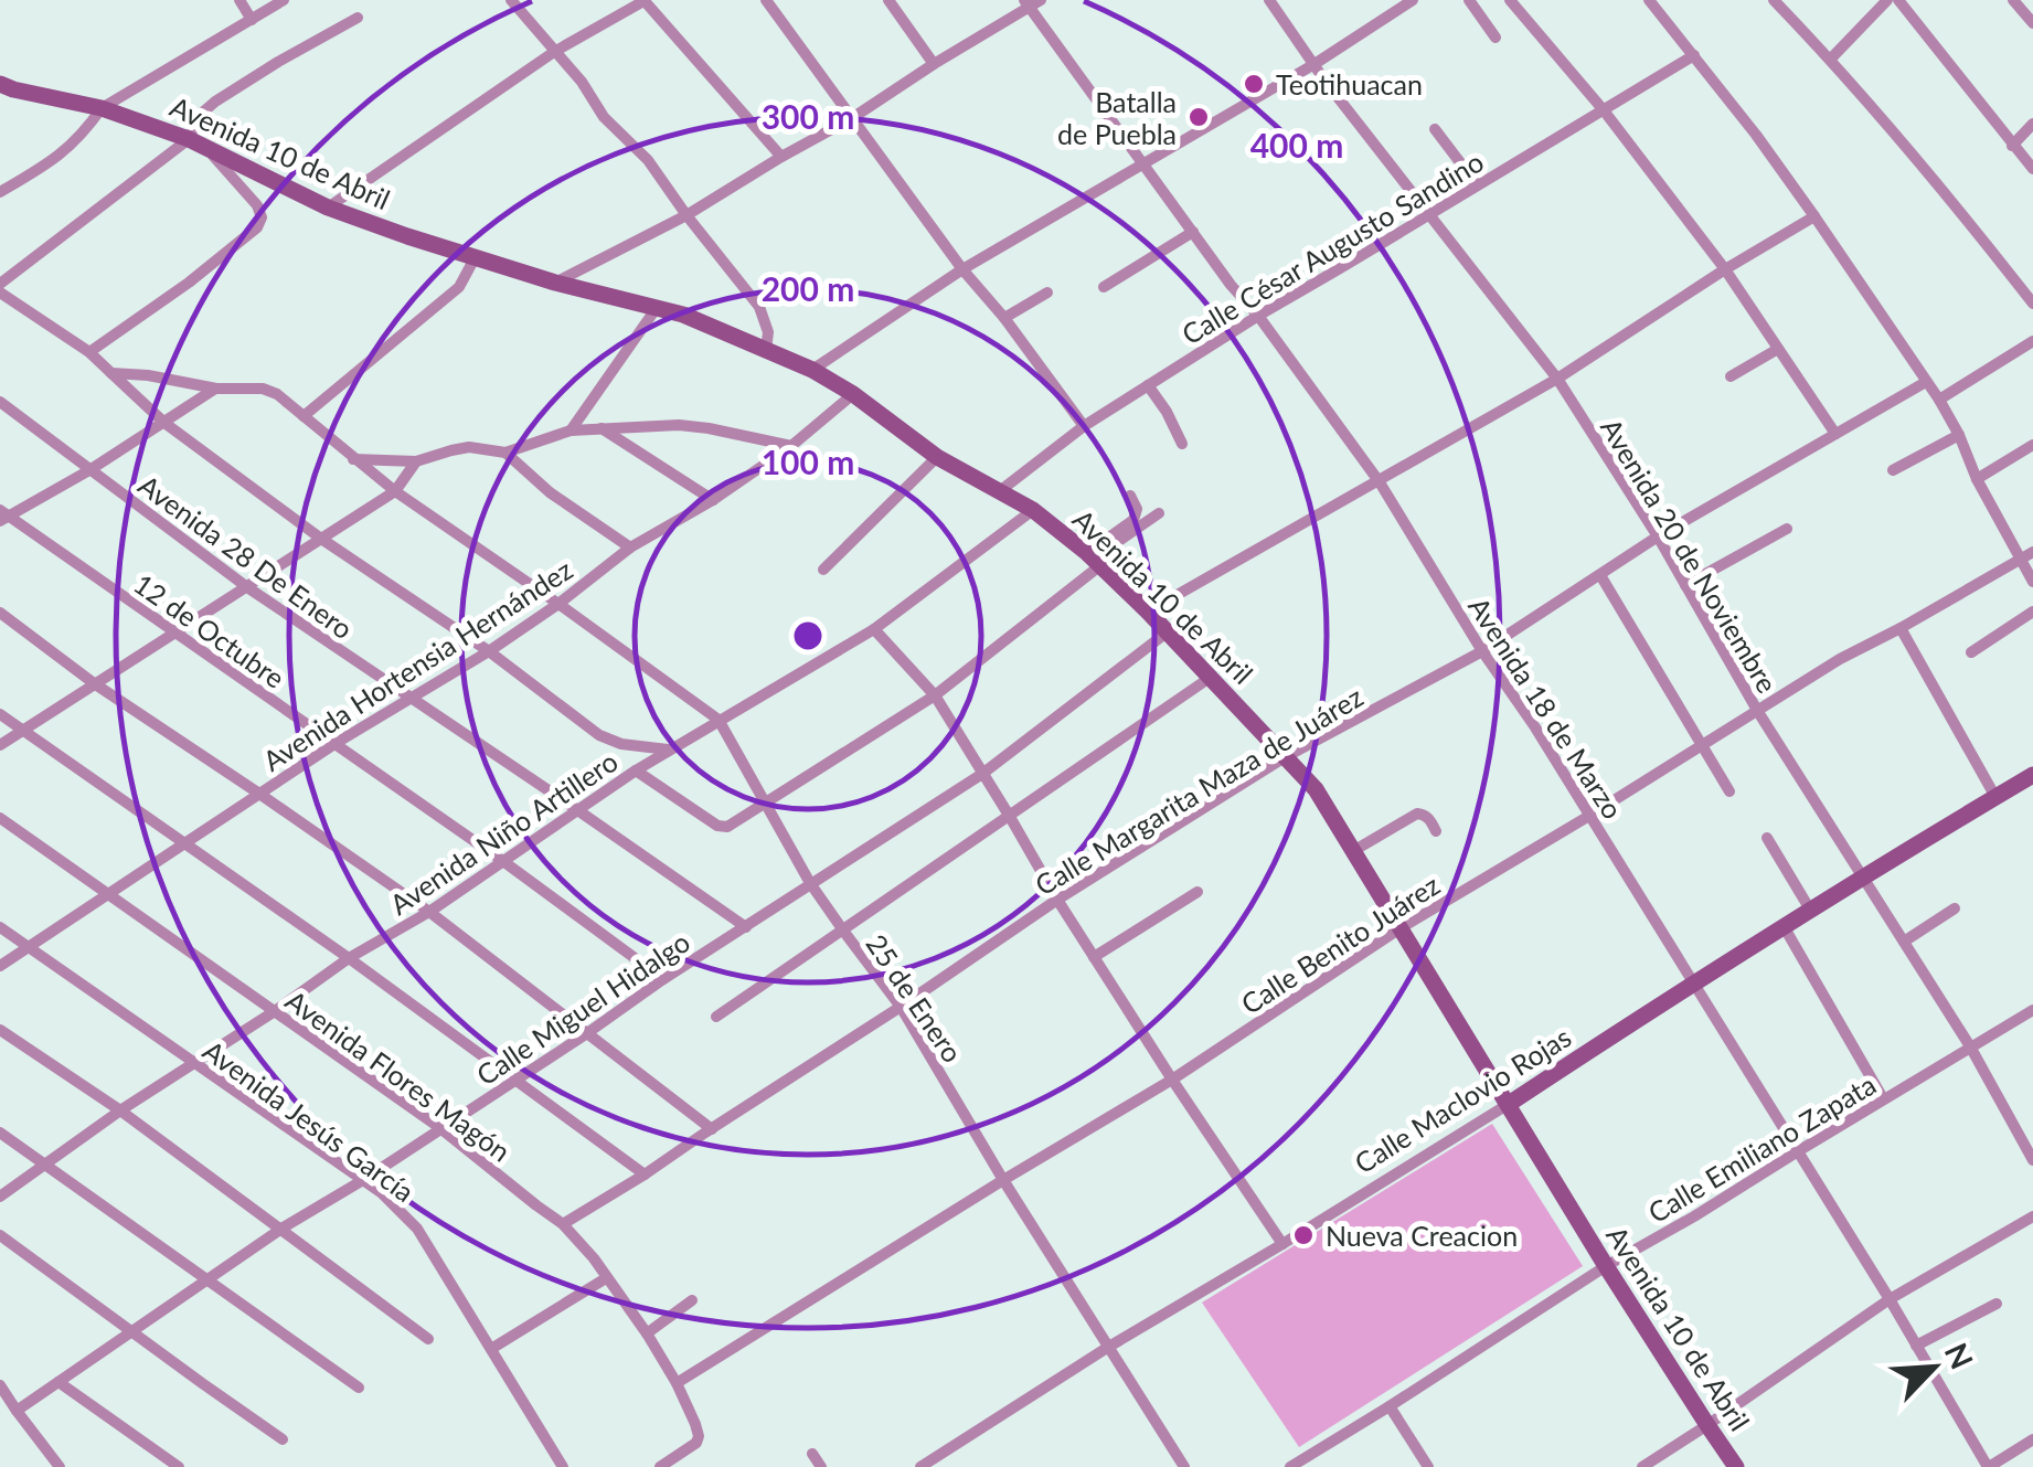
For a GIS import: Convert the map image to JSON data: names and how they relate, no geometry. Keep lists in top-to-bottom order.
{
  "streets": {
    "street": [
      "Avenida 10 de Abril",
      "Calle César Augusto Sandino",
      "Avenida 20 de Noviembre",
      "Avenida 28 De Enero",
      "12 de Octubre",
      "Avenida Hortensia Hernández",
      "Avenida 18 de Marzo",
      "Calle Margarita Maza de Juárez",
      "Avenida Niño Artillero",
      "Calle Benito Juárez",
      "25 de Enero",
      "Calle Miguel Hidalgo",
      "Avenida Flores Magón",
      "Calle Maclovio Rojas",
      "Avenida Jesús García",
      "Calle Emiliano Zapata"
    ]
  },
  "crossings": [
    ["Avenida 10 de Abril", "Calle César Augusto Sandino"],
    ["Avenida 10 de Abril", "Avenida Hortensia Hernández"],
    ["Avenida 10 de Abril", "Calle Margarita Maza de Juárez"],
    ["Avenida 10 de Abril", "Avenida Niño Artillero"],
    ["Avenida 10 de Abril", "Calle Benito Juárez"],
    ["Avenida 10 de Abril", "Calle Miguel Hidalgo"],
    ["Avenida 10 de Abril", "Calle Maclovio Rojas"],
    ["Avenida 10 de Abril", "Calle Emiliano Zapata"],
    ["Calle César Augusto Sandino", "Avenida 20 de Noviembre"],
    ["Calle César Augusto Sandino", "Avenida 18 de Marzo"],
    ["Avenida 20 de Noviembre", "Calle Margarita Maza de Juárez"],
    ["Avenida 20 de Noviembre", "Calle Benito Juárez"],
    ["Avenida 20 de Noviembre", "Calle Maclovio Rojas"],
    ["Avenida 20 de Noviembre", "Calle Emiliano Zapata"],
    ["Avenida 28 De Enero", "Avenida Hortensia Hernández"],
    ["Avenida 28 De Enero", "Avenida Niño Artillero"],
    ["Avenida 28 De Enero", "Calle Miguel Hidalgo"],
    ["12 de Octubre", "Avenida Hortensia Hernández"],
    ["12 de Octubre", "Avenida Niño Artillero"],
    ["12 de Octubre", "Calle Miguel Hidalgo"],
    ["Avenida Hortensia Hernández", "25 de Enero"],
    ["Avenida Hortensia Hernández", "Avenida Flores Magón"],
    ["Avenida Hortensia Hernández", "Avenida Jesús García"],
    ["Avenida 18 de Marzo", "Calle Margarita Maza de Juárez"],
    ["Avenida 18 de Marzo", "Calle Benito Juárez"],
    ["Avenida 18 de Marzo", "Calle Maclovio Rojas"],
    ["Avenida 18 de Marzo", "Calle Emiliano Zapata"],
    ["Calle Margarita Maza de Juárez", "25 de Enero"],
    ["Calle Margarita Maza de Juárez", "Avenida Flores Magón"],
    ["Avenida Niño Artillero", "25 de Enero"],
    ["Avenida Niño Artillero", "Avenida Flores Magón"],
    ["Avenida Niño Artillero", "Avenida Jesús García"],
    ["Calle Benito Juárez", "25 de Enero"],
    ["Calle Benito Juárez", "Avenida Flores Magón"],
    ["25 de Enero", "Calle Miguel Hidalgo"],
    ["25 de Enero", "Calle Maclovio Rojas"],
    ["Calle Miguel Hidalgo", "Avenida Flores Magón"],
    ["Calle Miguel Hidalgo", "Avenida Jesús García"]
  ],
  "places": ["Teotihuacan", "Batalla de Puebla", "Nueva Creacion"],
  "north": "top right",
  "rings": [
    "300 m",
    "400 m",
    "200 m",
    "100 m"
  ]
}
